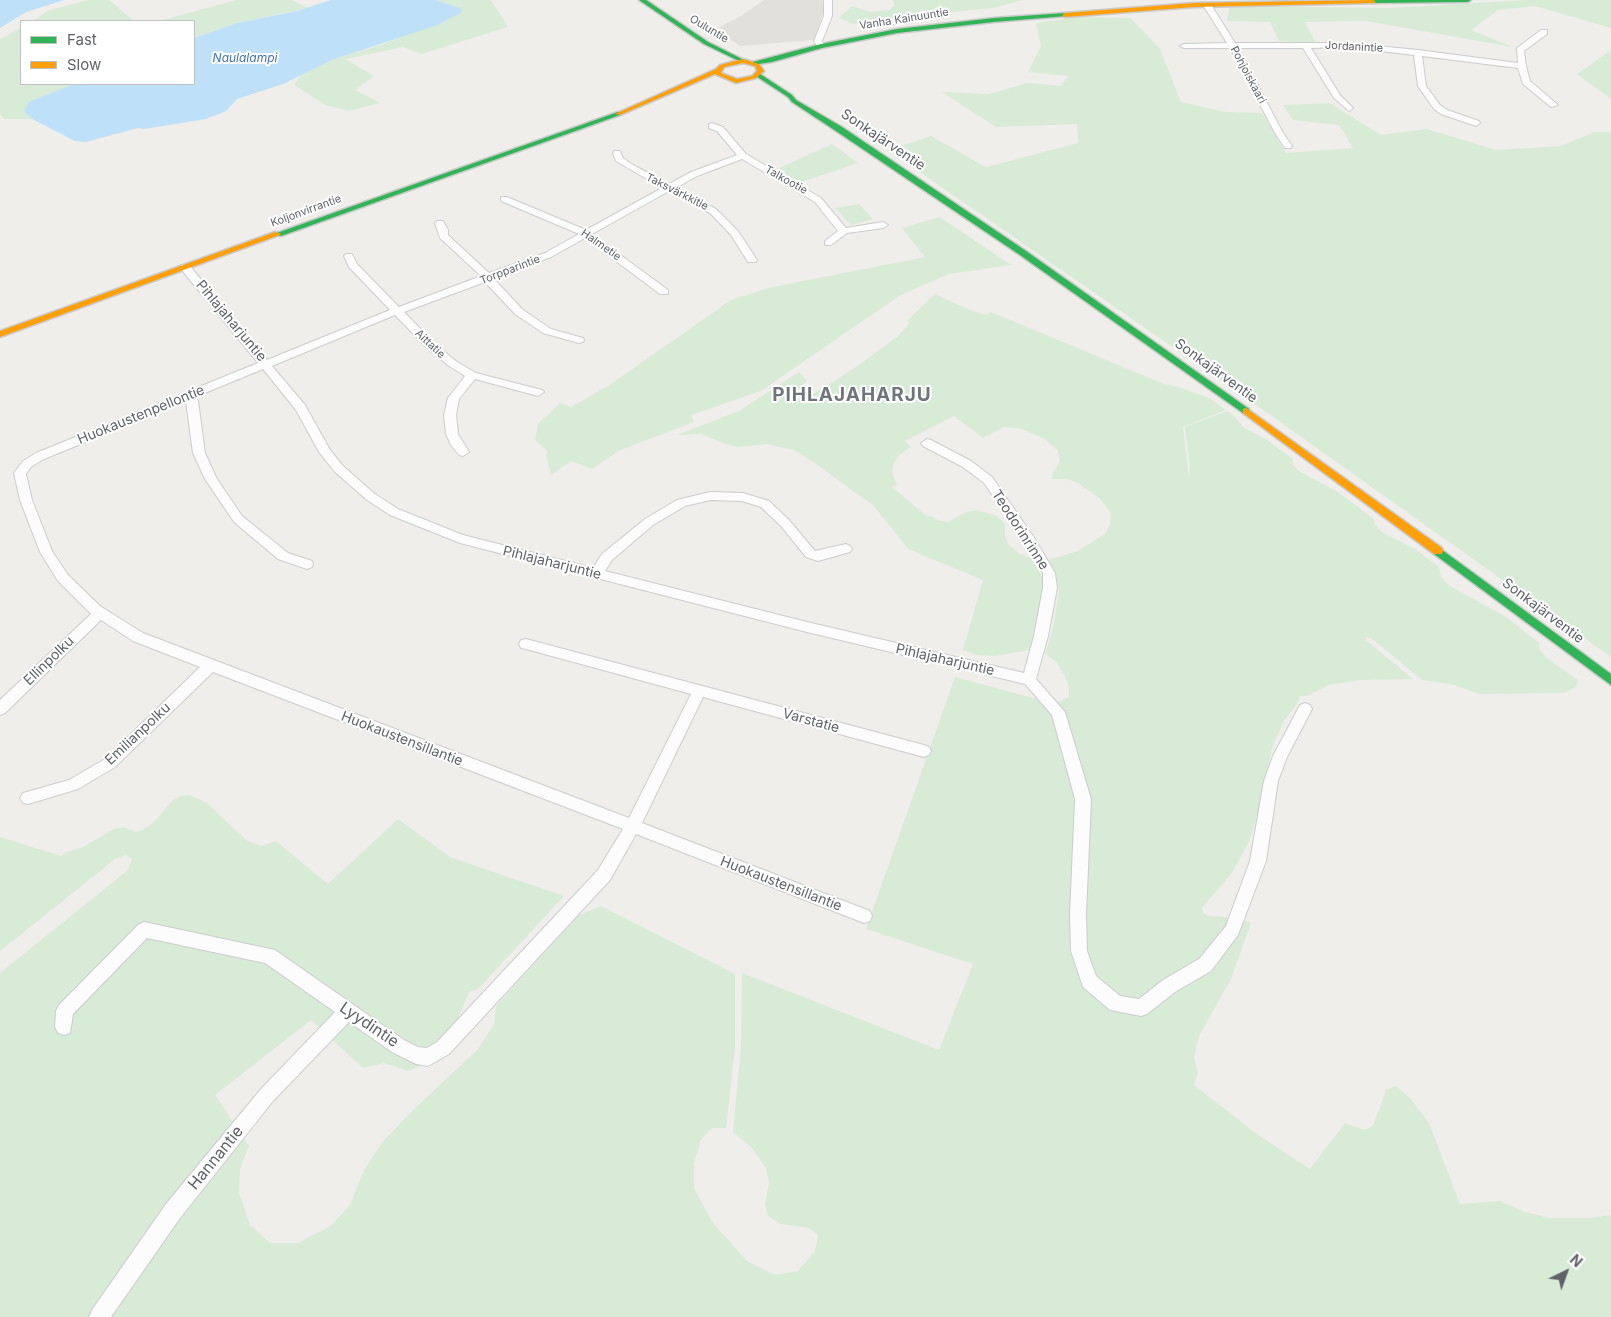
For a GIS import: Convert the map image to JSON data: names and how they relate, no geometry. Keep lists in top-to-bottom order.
{
  "streets": {
    "main road": [
      "Vanha Kainuuntie",
      "Ouluntie",
      "Sonkajärventie",
      "Koljonvirrantie"
    ],
    "street": [
      "Jordanintie",
      "Pohjoiskaari",
      "Talkootie",
      "Taksvärkkitie",
      "Halmetie",
      "Torpparintie",
      "Pihlajaharjuntie",
      "Aittatie",
      "Huokaustenpellontie",
      "Teodorinrinne",
      "Ellinpolku",
      "Varstatie",
      "Emilianpolku",
      "Huokaustensillantie",
      "Lyydintie",
      "Hannantie"
    ]
  },
  "crossings": [
    ["Vanha Kainuuntie", "Ouluntie"],
    ["Vanha Kainuuntie", "Pohjoiskaari"],
    ["Vanha Kainuuntie", "Sonkajärventie"],
    ["Vanha Kainuuntie", "Koljonvirrantie"],
    ["Ouluntie", "Sonkajärventie"],
    ["Ouluntie", "Koljonvirrantie"],
    ["Jordanintie", "Pohjoiskaari"],
    ["Sonkajärventie", "Koljonvirrantie"],
    ["Talkootie", "Torpparintie"],
    ["Taksvärkkitie", "Torpparintie"],
    ["Koljonvirrantie", "Pihlajaharjuntie"],
    ["Halmetie", "Torpparintie"],
    ["Torpparintie", "Pihlajaharjuntie"],
    ["Torpparintie", "Aittatie"],
    ["Torpparintie", "Huokaustenpellontie"],
    ["Pihlajaharjuntie", "Huokaustenpellontie"],
    ["Pihlajaharjuntie", "Teodorinrinne"],
    ["Huokaustenpellontie", "Huokaustensillantie"],
    ["Ellinpolku", "Huokaustensillantie"],
    ["Emilianpolku", "Huokaustensillantie"],
    ["Huokaustensillantie", "Lyydintie"],
    ["Lyydintie", "Hannantie"]
  ],
  "districts": ["PIHLAJAHARJU"],
  "water": ["Naulalampi"],
  "legend": ["Fast", "Slow"],
  "north": "top right"
}
